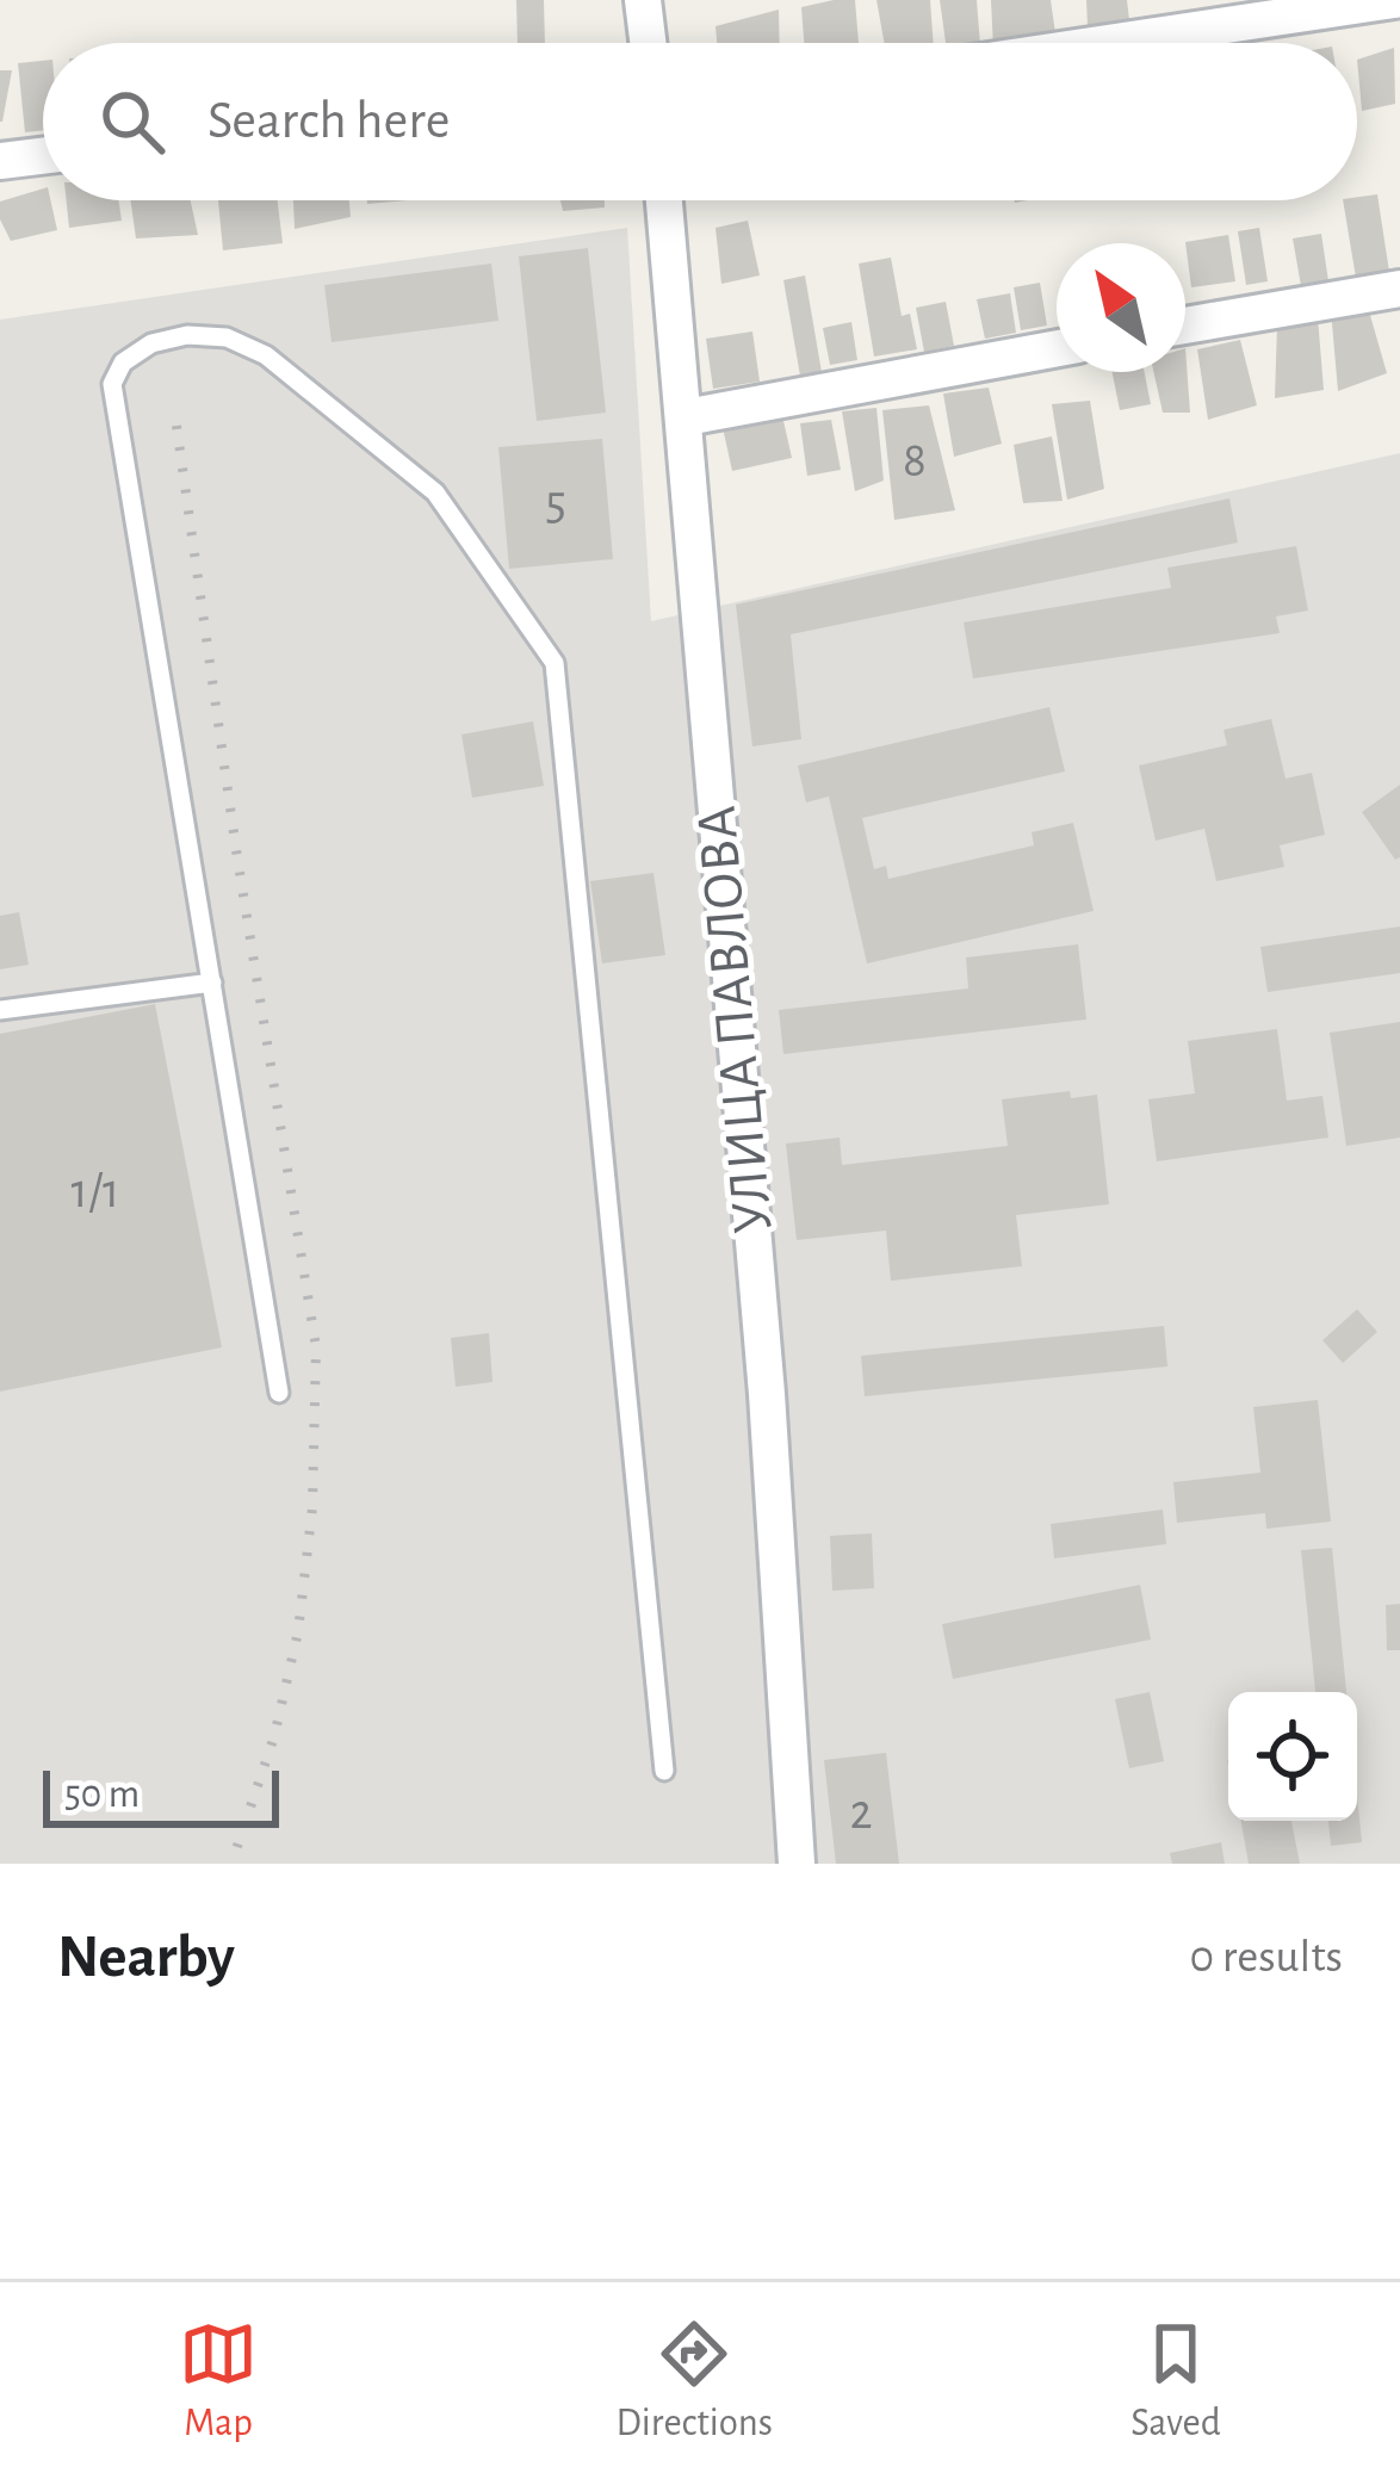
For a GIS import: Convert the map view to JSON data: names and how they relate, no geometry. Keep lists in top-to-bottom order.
{
  "streets": {
    "street": ["УЛИЦА ПАВЛОВА"]
  },
  "house_numbers": [
    "8",
    "5",
    "1/1",
    "2"
  ],
  "scale_bar": "50 m",
  "north": "top left",
  "page": {
    "search": "Search here",
    "scale": "50 m",
    "heading": ["Nearby", "0 results"],
    "nav": ["Map", "Directions", "Saved"]
  }
}
